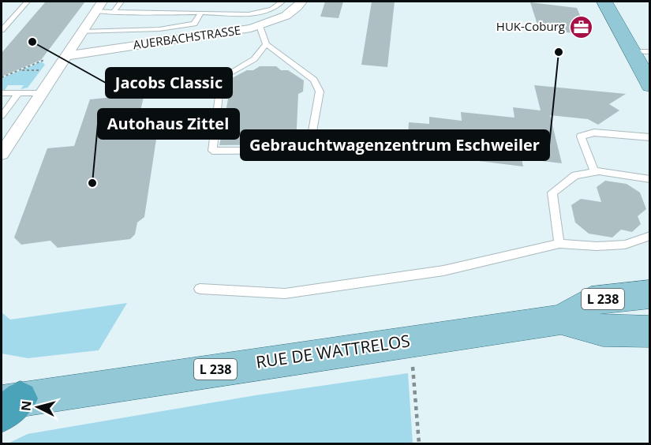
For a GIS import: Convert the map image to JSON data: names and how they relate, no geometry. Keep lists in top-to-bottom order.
{
  "streets": {
    "main road": ["L 238", "RUE DE WATTRELOS"],
    "street": ["AUERBACHSTRASSE"]
  },
  "places": {
    "office": ["HUK-Coburg"],
    "other": ["Jacobs Classic", "Gebrauchtwagenzentrum Eschweiler", "Autohaus Zittel"]
  },
  "north": "left"
}
